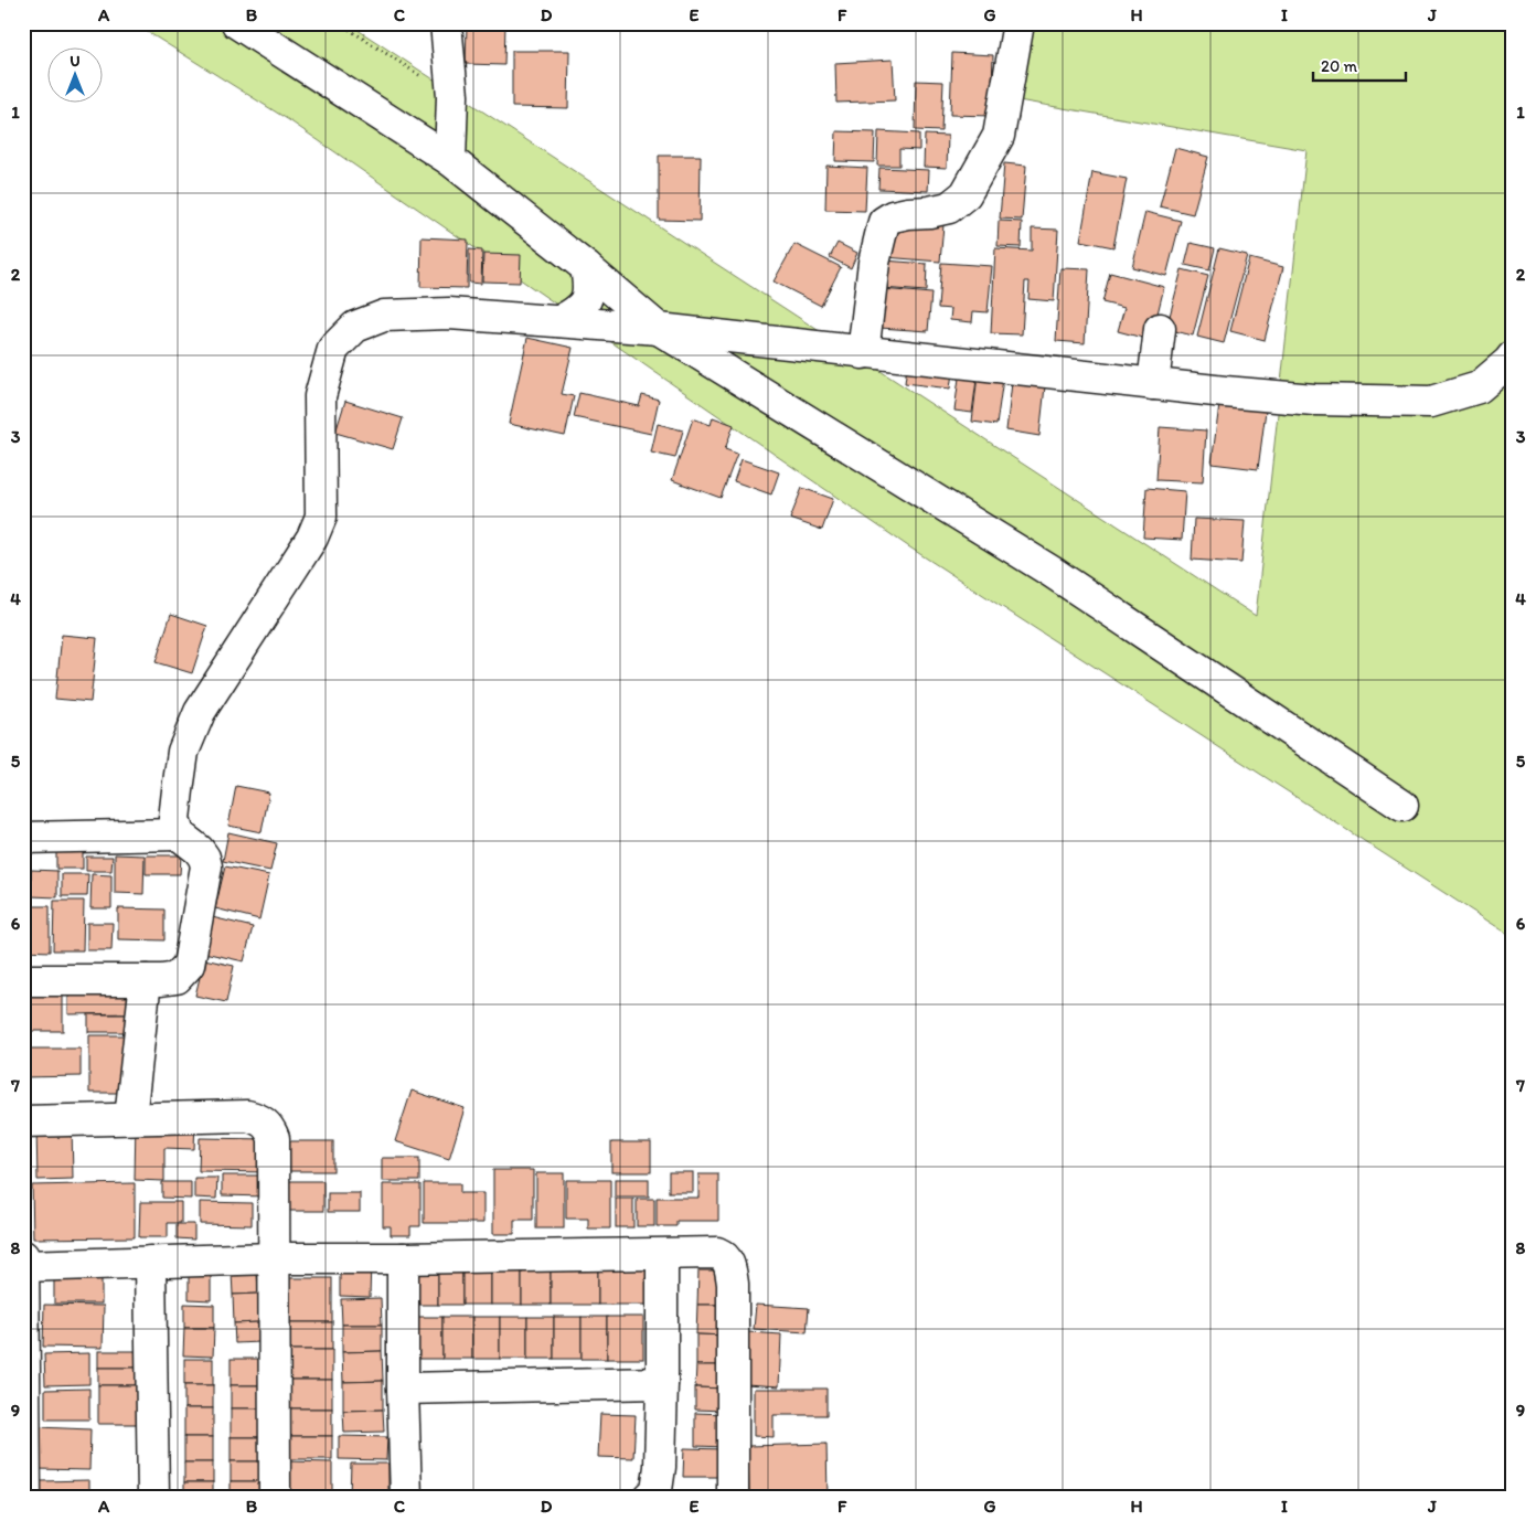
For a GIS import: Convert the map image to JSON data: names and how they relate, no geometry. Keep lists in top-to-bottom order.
{
  "scale_bar": "20 m",
  "north": "top",
  "grid": {
    "columns": [
      "A",
      "B",
      "C",
      "D",
      "E",
      "F",
      "G",
      "H",
      "I",
      "J"
    ],
    "rows": [
      "1",
      "2",
      "3",
      "4",
      "5",
      "6",
      "7",
      "8",
      "9"
    ]
  }
}
